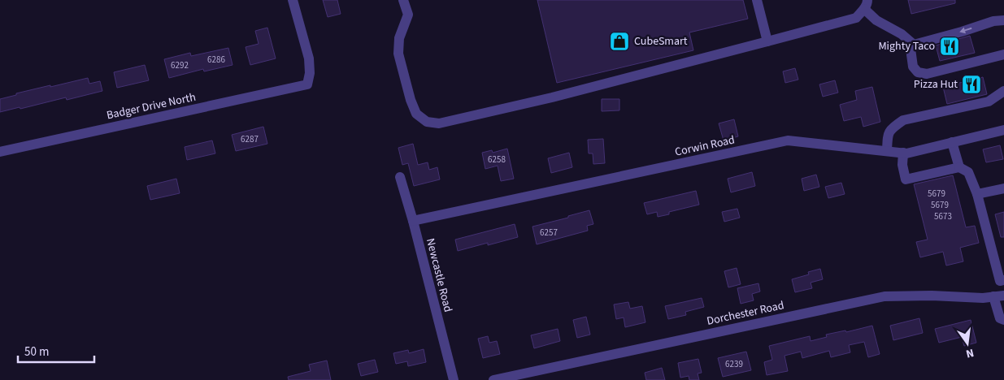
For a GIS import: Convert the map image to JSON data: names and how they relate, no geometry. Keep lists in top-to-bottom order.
{
  "streets": {
    "street": [
      "Badger Drive North",
      "Corwin Road",
      "Newcastle Road",
      "Dorchester Road"
    ]
  },
  "crossings": [
    ["Corwin Road", "Newcastle Road"]
  ],
  "places": {
    "shop": ["CubeSmart"],
    "restaurant": ["Mighty Taco", "Pizza Hut"]
  },
  "house_numbers": [
    "6286",
    "6292",
    "6287",
    "6258",
    "5679",
    "5679",
    "5673",
    "6257",
    "6239"
  ],
  "scale_bar": "50 m",
  "north": "bottom"
}
